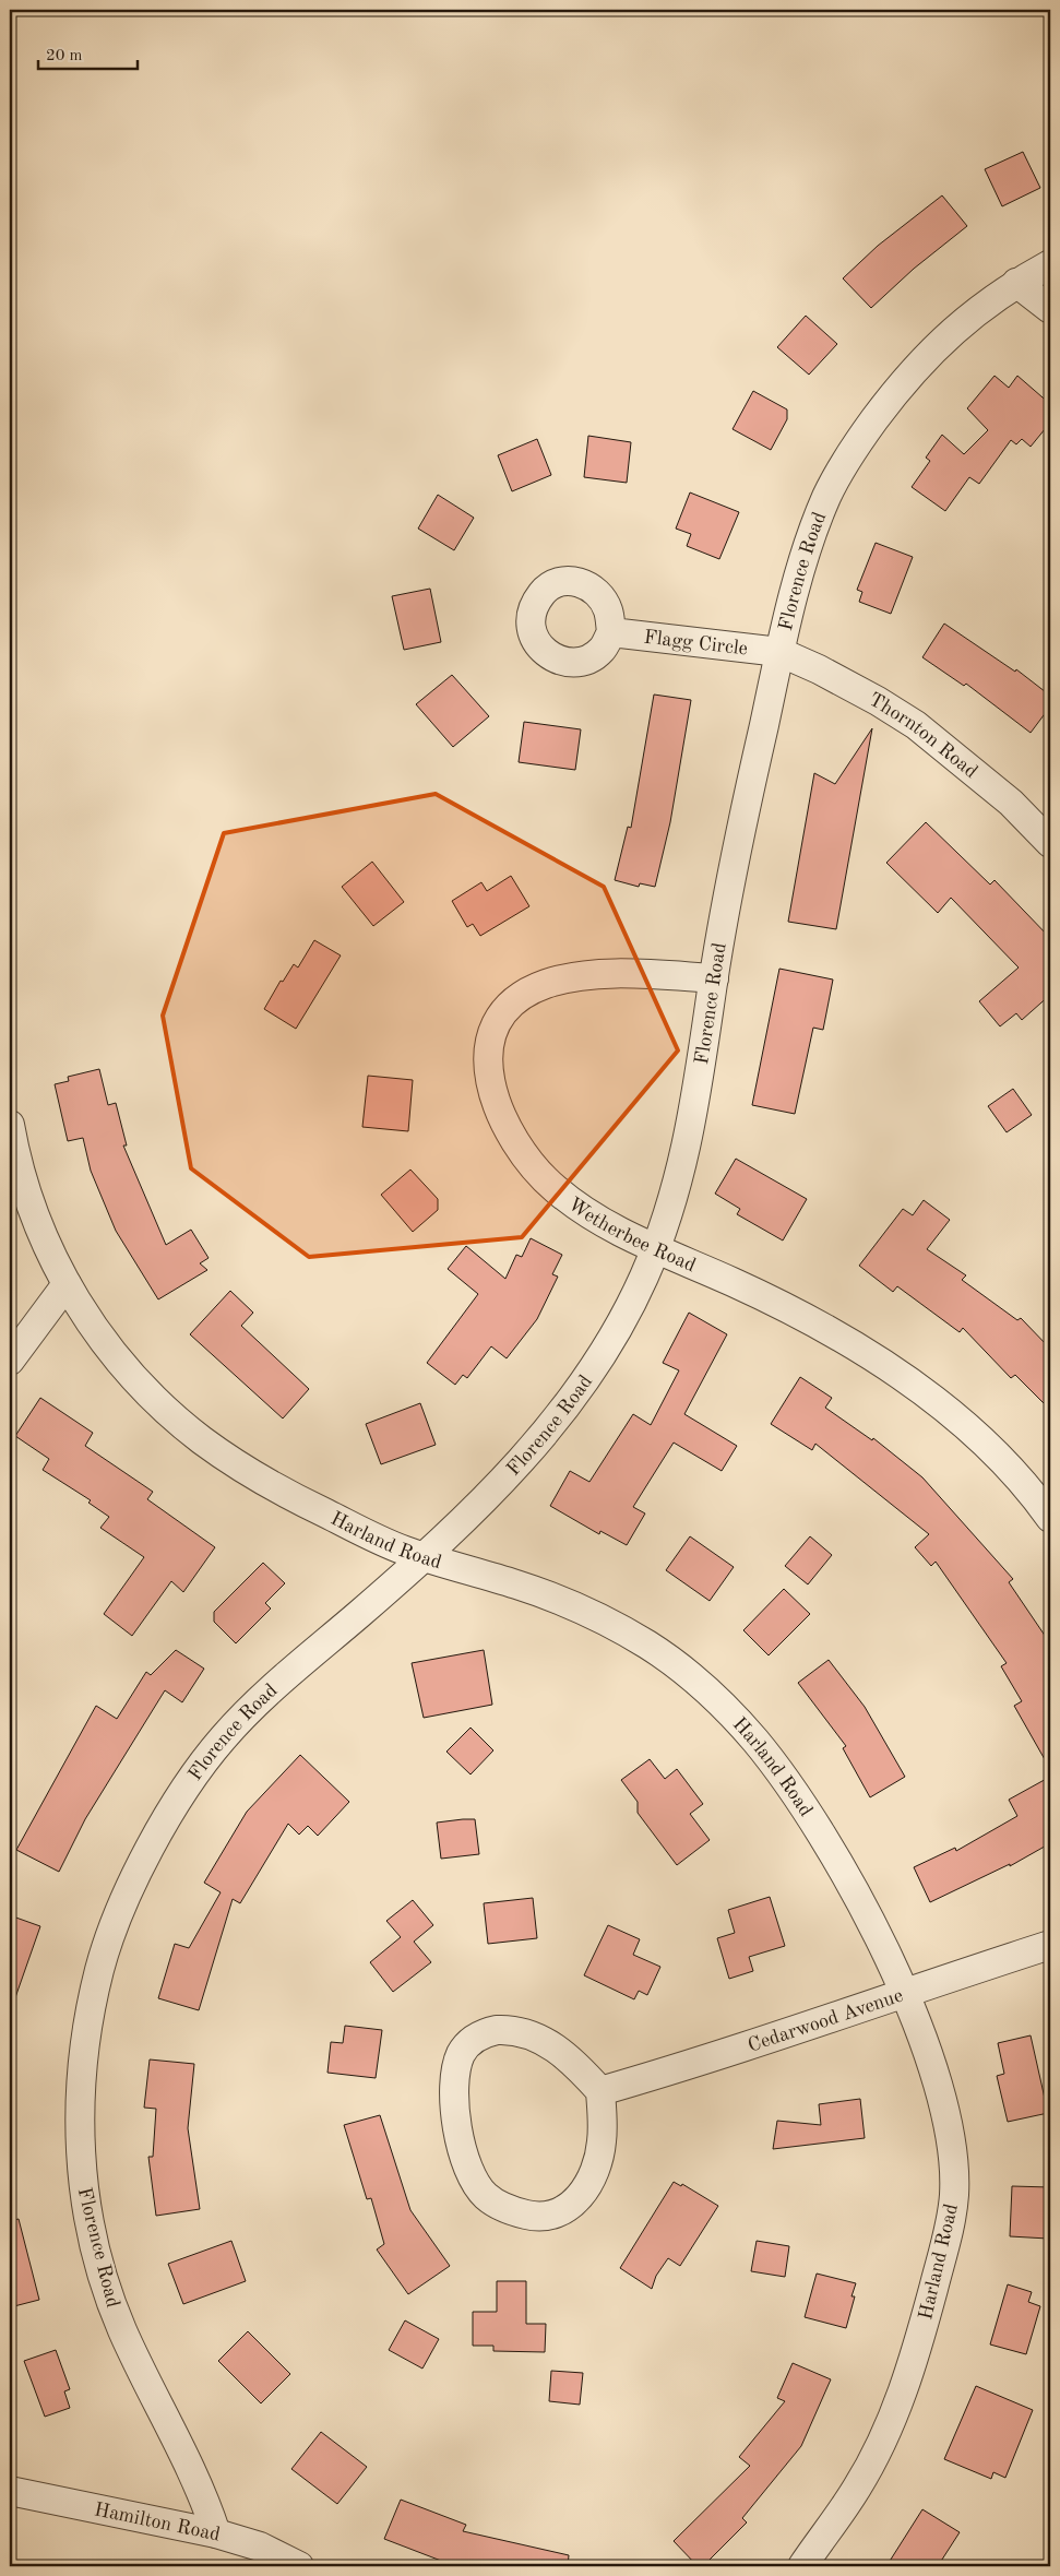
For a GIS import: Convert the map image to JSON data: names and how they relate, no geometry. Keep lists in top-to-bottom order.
{
  "streets": {
    "street": [
      "Florence Road",
      "Flagg Circle",
      "Thornton Road",
      "Wetherbee Road",
      "Harland Road",
      "Cedarwood Avenue",
      "Hamilton Road"
    ]
  },
  "crossings": [
    ["Florence Road", "Flagg Circle"],
    ["Florence Road", "Thornton Road"],
    ["Florence Road", "Wetherbee Road"],
    ["Florence Road", "Harland Road"],
    ["Florence Road", "Hamilton Road"],
    ["Flagg Circle", "Thornton Road"],
    ["Harland Road", "Cedarwood Avenue"]
  ],
  "scale_bar": "20 m"
}
